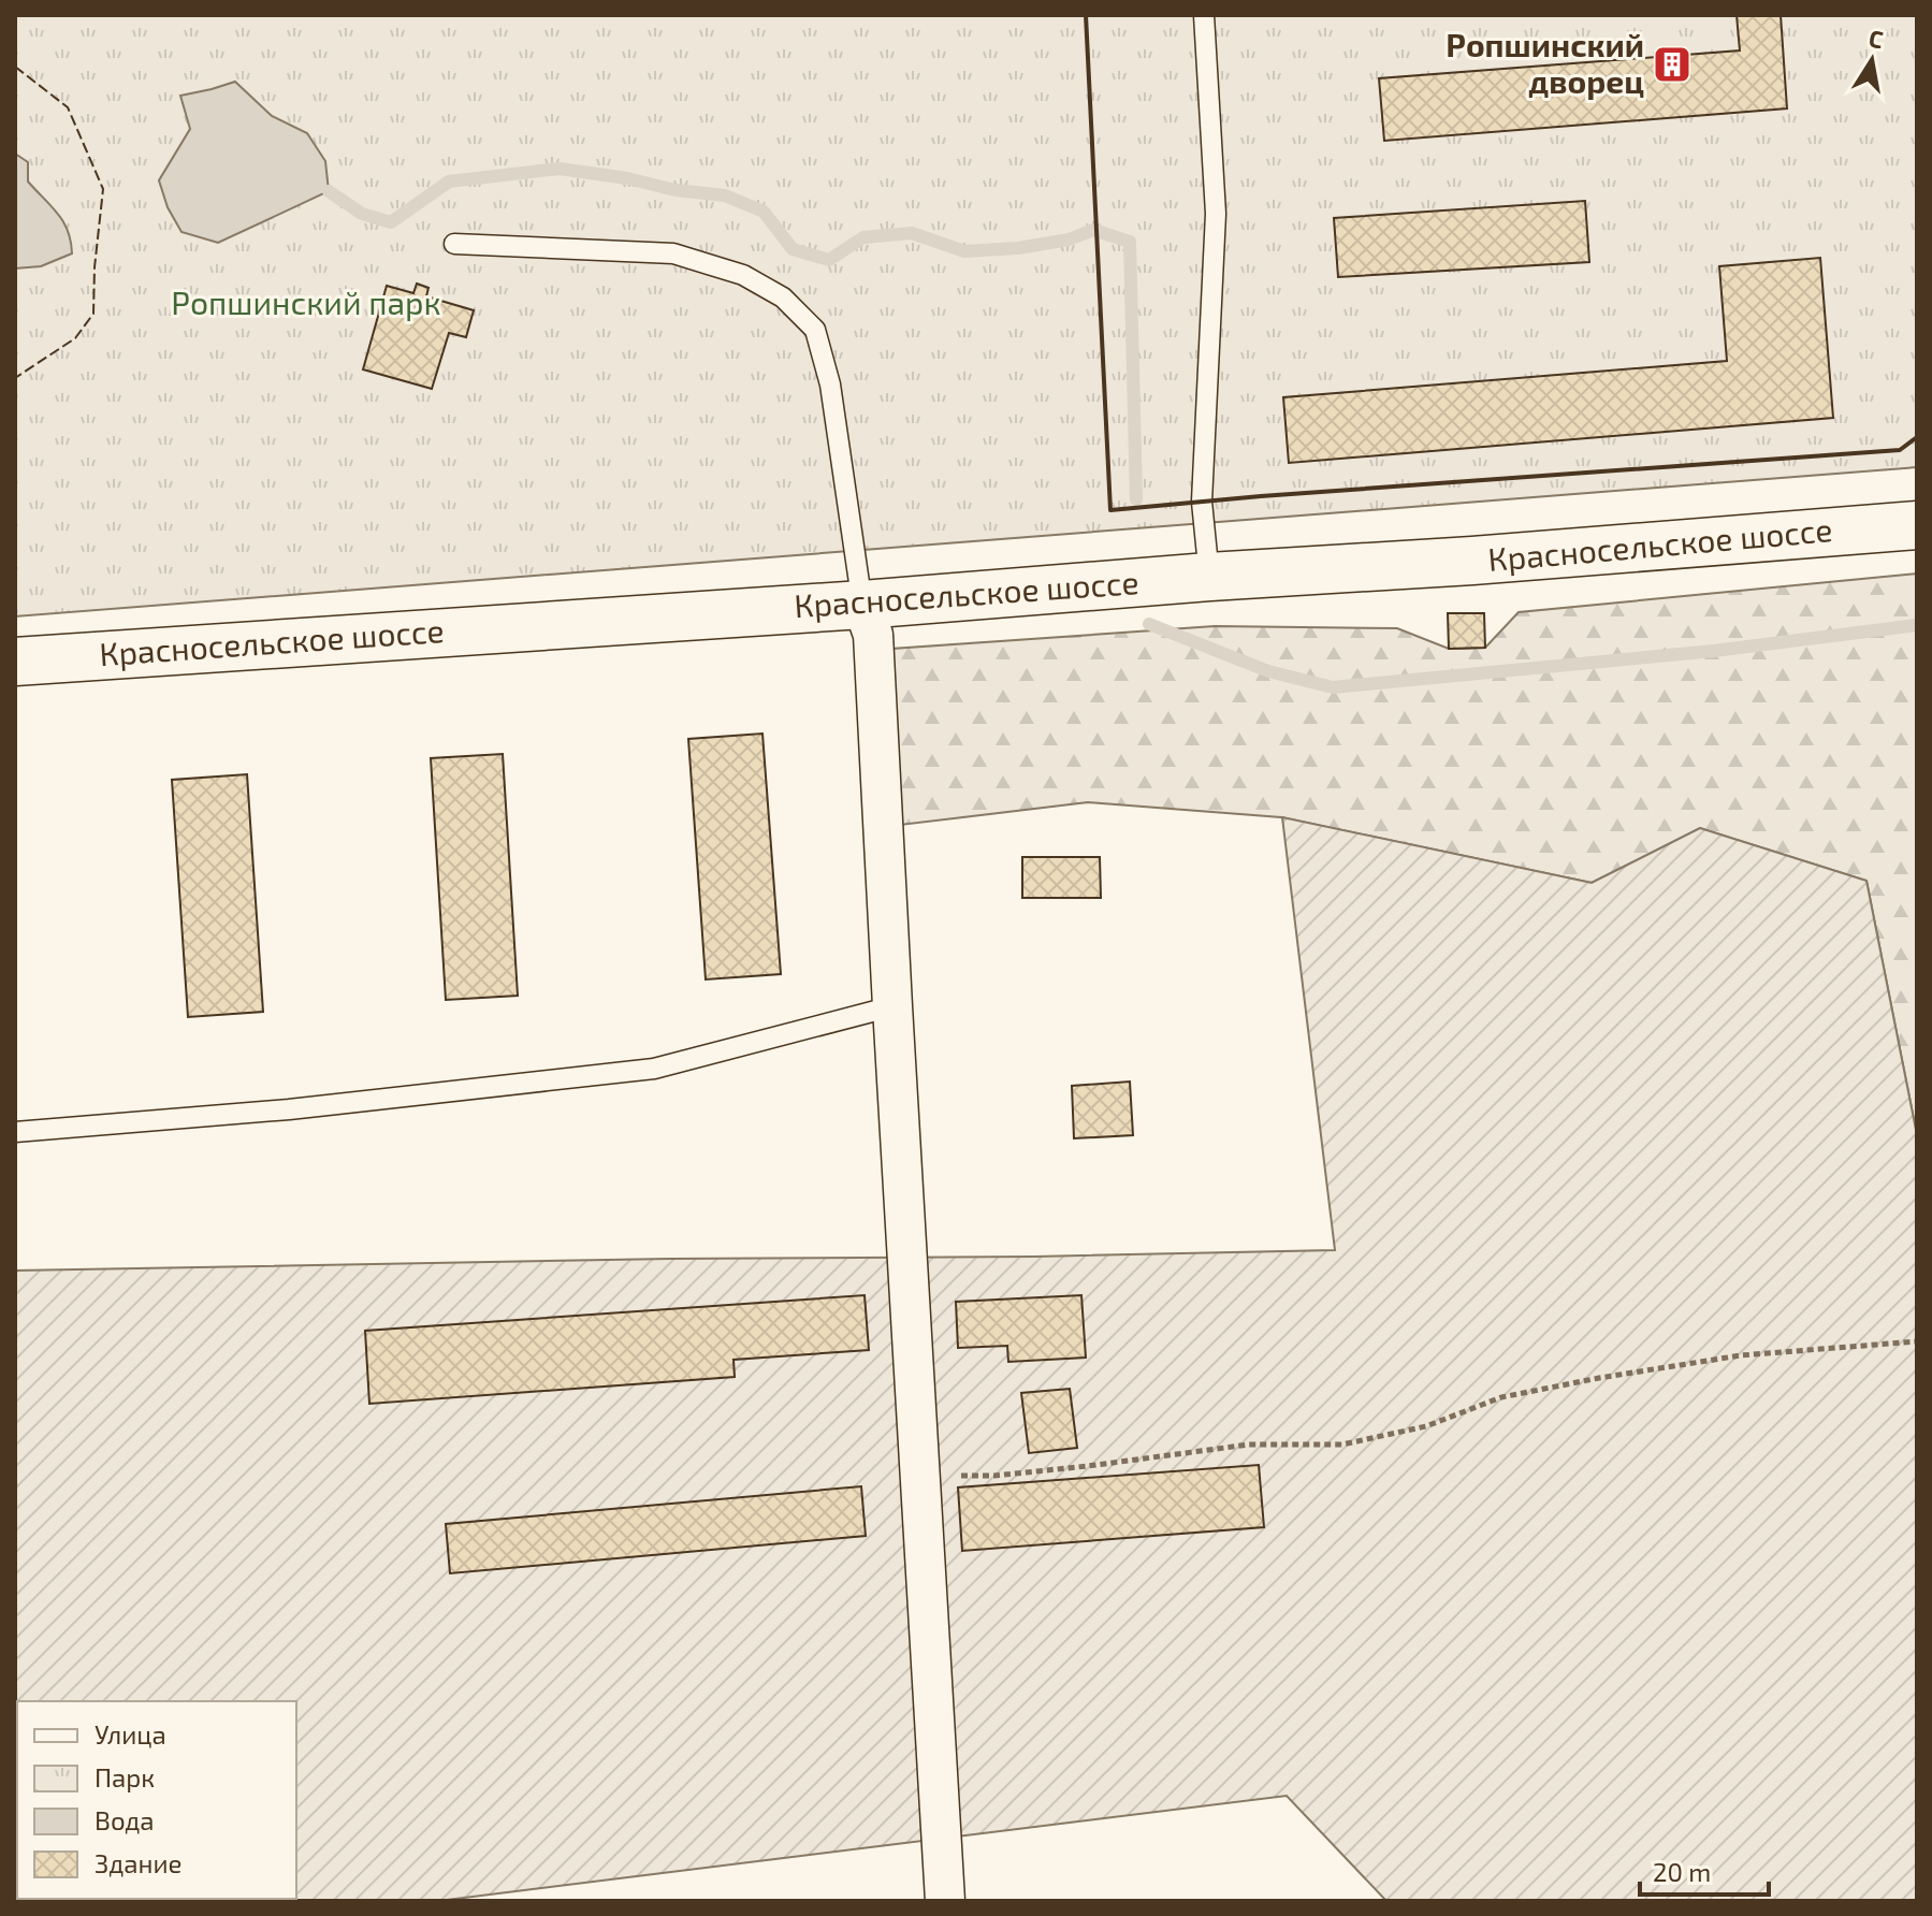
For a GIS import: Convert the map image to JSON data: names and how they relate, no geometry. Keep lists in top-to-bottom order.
{
  "streets": {
    "main road": ["Красносельское шоссе"]
  },
  "parks": ["Ропшинский парк"],
  "places": {
    "building": ["Ропшинский дворец"]
  },
  "legend": [
    "Улица",
    "Парк",
    "Вода",
    "Здание"
  ],
  "scale_bar": "20 m",
  "north": "top"
}
